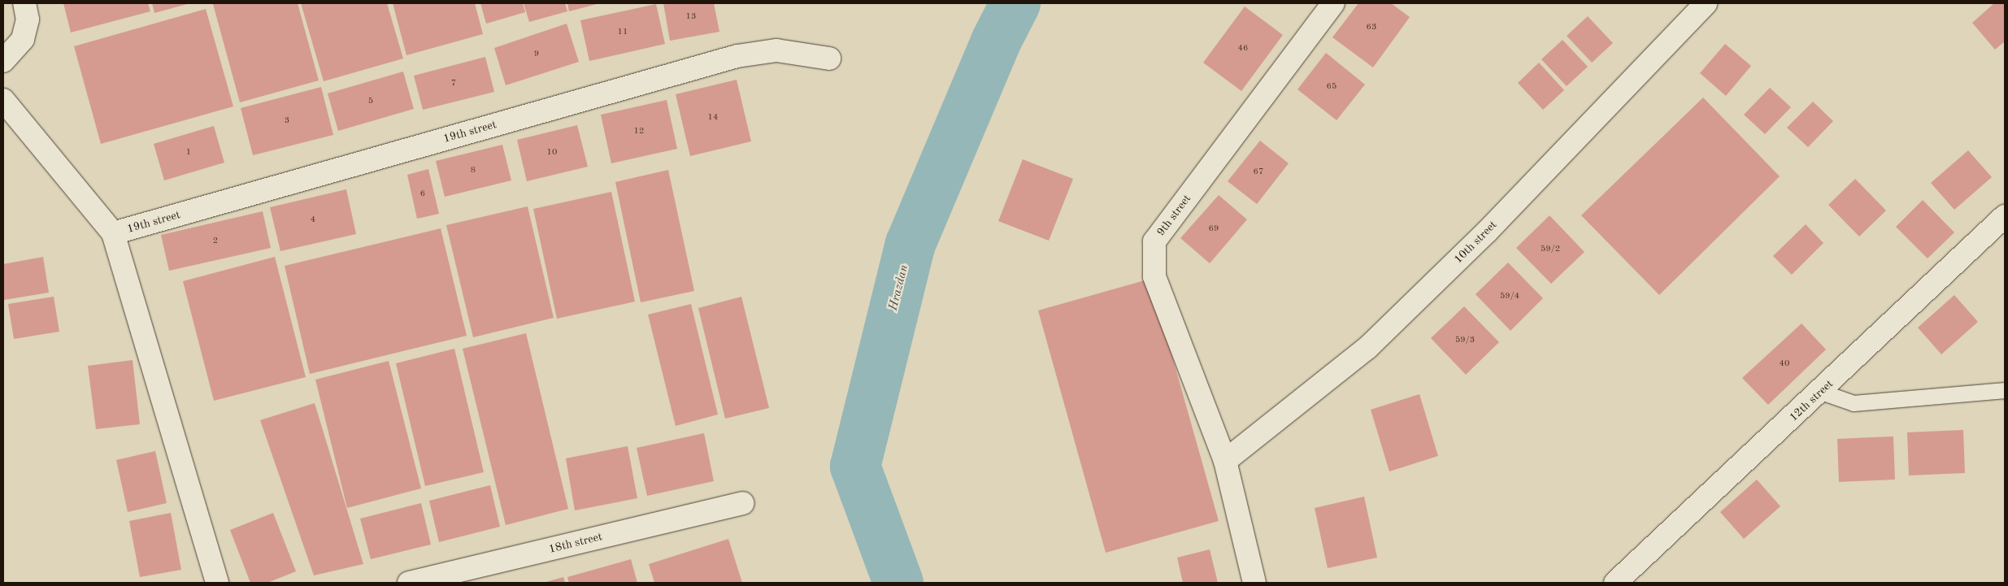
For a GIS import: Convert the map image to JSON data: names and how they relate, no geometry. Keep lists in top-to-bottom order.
{
  "streets": {
    "street": [
      "19th street",
      "9th street",
      "10th street",
      "12th street",
      "18th street"
    ]
  },
  "crossings": [
    ["9th street", "10th street"]
  ],
  "water": ["Hrazdan"],
  "house_numbers": [
    "13",
    "63",
    "11",
    "46",
    "9",
    "7",
    "65",
    "5",
    "14",
    "3",
    "12",
    "1",
    "10",
    "8",
    "67",
    "6",
    "4",
    "69",
    "2",
    "59/2",
    "59/4",
    "59/3",
    "40"
  ]
}
